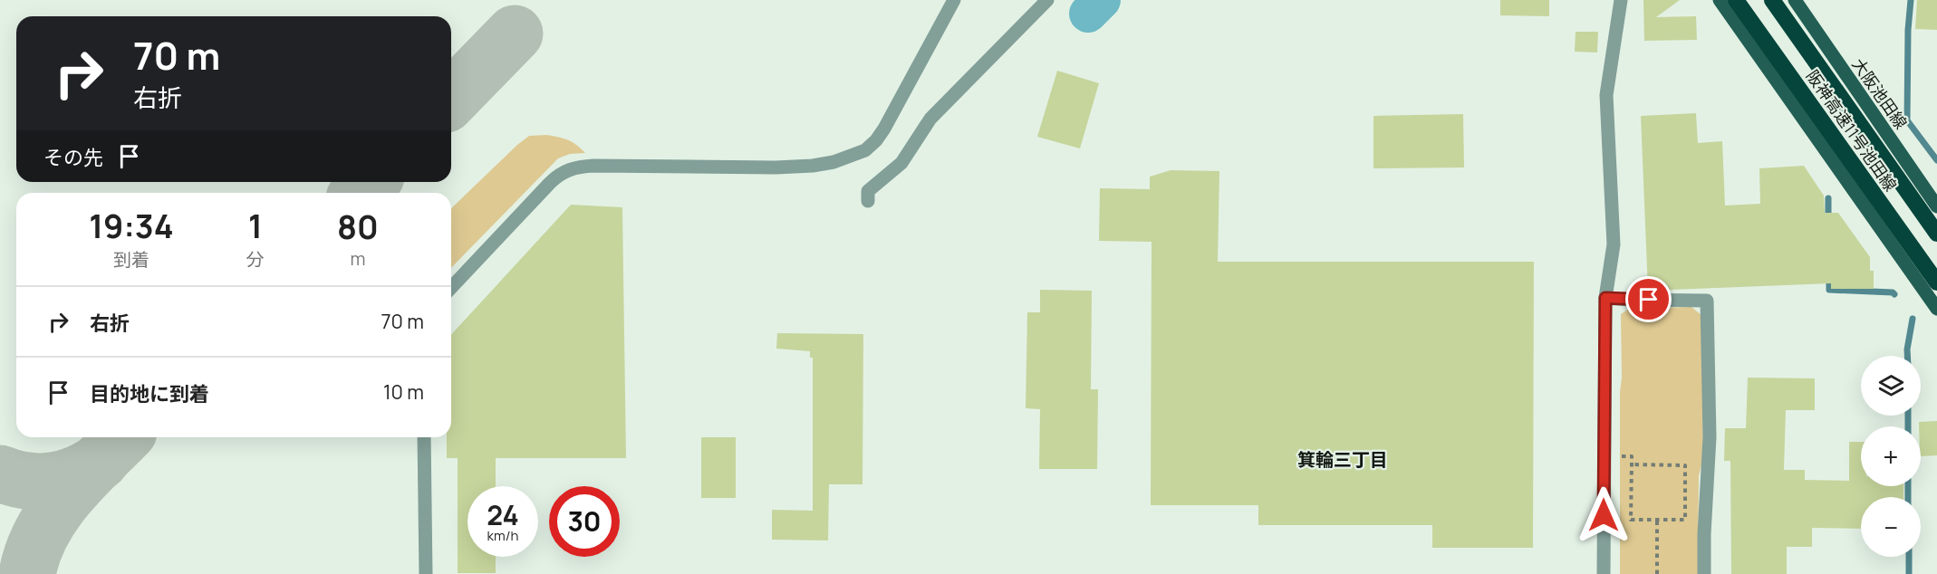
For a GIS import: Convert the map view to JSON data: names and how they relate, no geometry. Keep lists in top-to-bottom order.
{
  "streets": {
    "highway": ["阪神高速11号池田線"],
    "main road": ["大阪池田線"]
  },
  "districts": ["箕輪三丁目"],
  "page": {
    "turn": ["70 m", "右折"],
    "then": "その先",
    "eta": [
      "19:34",
      "到着",
      "1",
      "分",
      "80",
      "m"
    ],
    "list": [
      {
        "name": "右折",
        "value": "70 m"
      },
      {
        "name": "目的地に到着",
        "value": "10 m"
      }
    ],
    "map_buttons": ["+", "−"],
    "speed": "24 km/h",
    "limit": "30"
  }
}
